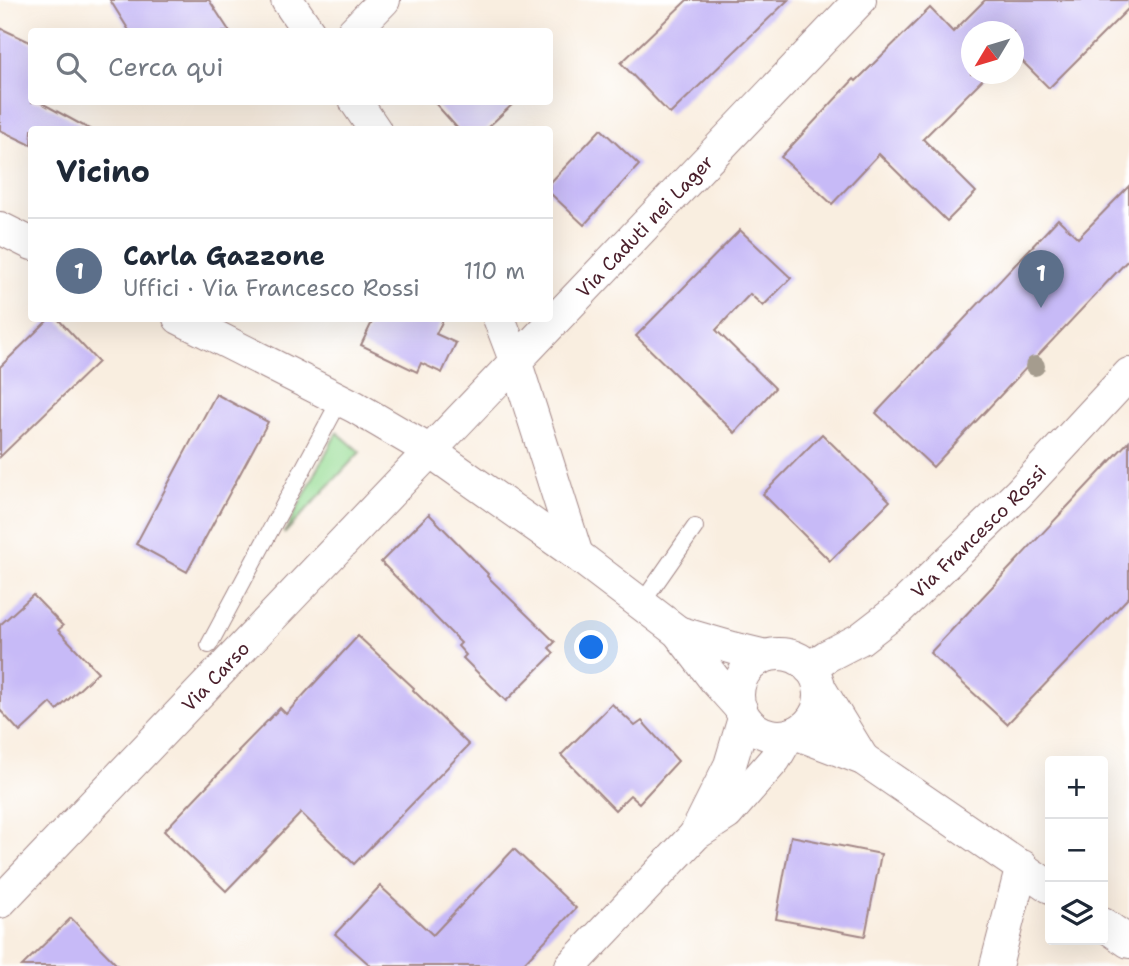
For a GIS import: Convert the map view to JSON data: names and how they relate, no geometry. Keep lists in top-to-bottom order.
{
  "streets": {
    "street": ["Via Caduti nei Lager", "Via Francesco Rossi", "Via Carso"]
  },
  "crossings": [
    ["Via Caduti nei Lager", "Via Carso"]
  ],
  "north": "bottom left",
  "page": {
    "search": "Cerca qui",
    "heading": "Vicino",
    "list": [
      {
        "mark": "1",
        "name": "Carla Gazzone",
        "note": "Uffici · Via Francesco Rossi",
        "value": "110 m"
      }
    ],
    "pins": "1",
    "map_buttons": ["+", "−"]
  }
}
